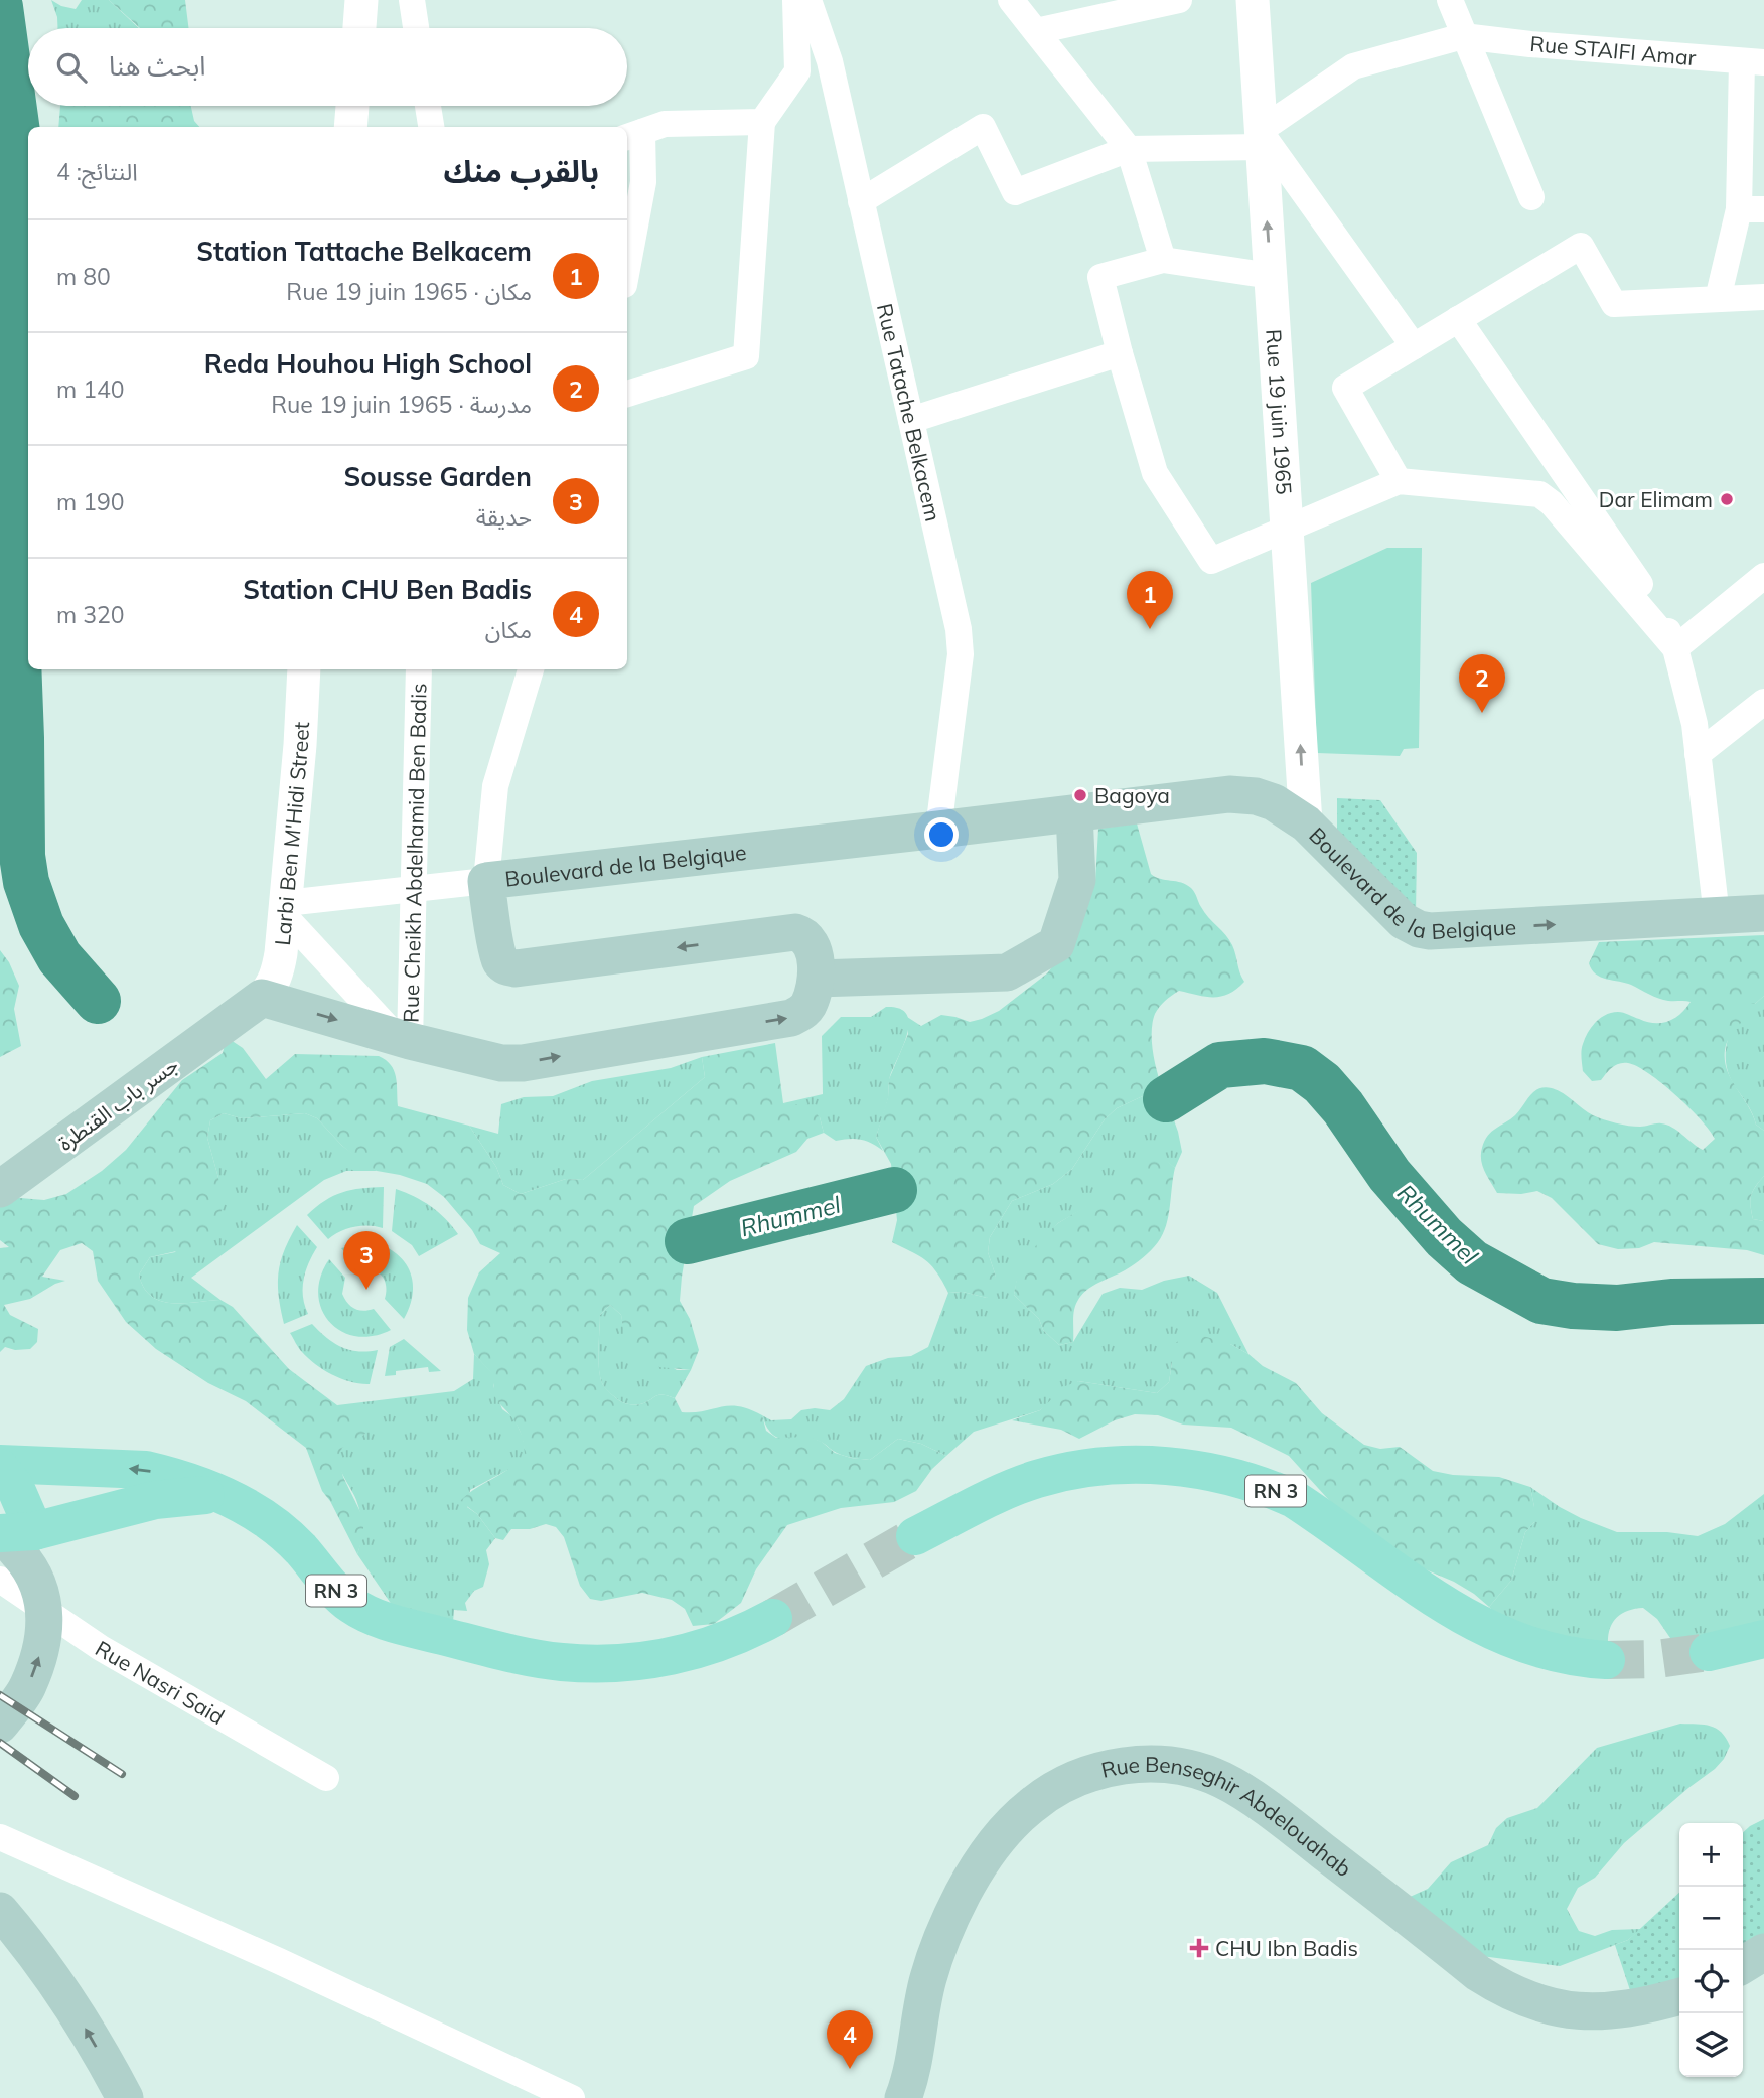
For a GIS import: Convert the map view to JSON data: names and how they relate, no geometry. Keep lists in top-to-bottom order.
{
  "streets": {
    "main road": [
      "Boulevard de la Belgique",
      "جسر باب القنطرة",
      "RN 3",
      "Rue Benseghir Abdelouahab"
    ],
    "street": [
      "Rue STAIFI Amar",
      "Rue Tatache Belkacem",
      "Rue 19 juin 1965",
      "Larbi Ben M'Hidi Street",
      "Rue Cheikh Abdelhamid Ben Badis",
      "Rue Nasri Said"
    ]
  },
  "crossings": [
    ["Rue Tatache Belkacem", "Boulevard de la Belgique"],
    ["Rue 19 juin 1965", "Boulevard de la Belgique"],
    ["Larbi Ben M'Hidi Street", "جسر باب القنطرة"]
  ],
  "water": ["Rhummel"],
  "places": {
    "other": ["Dar Elimam", "Bagoya"],
    "health": ["CHU Ibn Badis"]
  },
  "page": {
    "search": "ابحث هنا",
    "heading": ["بالقرب منك", "النتائج: 4"],
    "list": [
      {
        "mark": "1",
        "name": "Station Tattache Belkacem",
        "note": "مكان · Rue 19 juin 1965",
        "value": "80 m"
      },
      {
        "mark": "2",
        "name": "Reda Houhou High School",
        "note": "مدرسة · Rue 19 juin 1965",
        "value": "140 m"
      },
      {
        "mark": "3",
        "name": "Sousse Garden",
        "note": "حديقة",
        "value": "190 m"
      },
      {
        "mark": "4",
        "name": "Station CHU Ben Badis",
        "note": "مكان",
        "value": "320 m"
      }
    ],
    "pins": [
      "1",
      "2",
      "3",
      "4"
    ],
    "map_buttons": ["+", "−"]
  }
}
